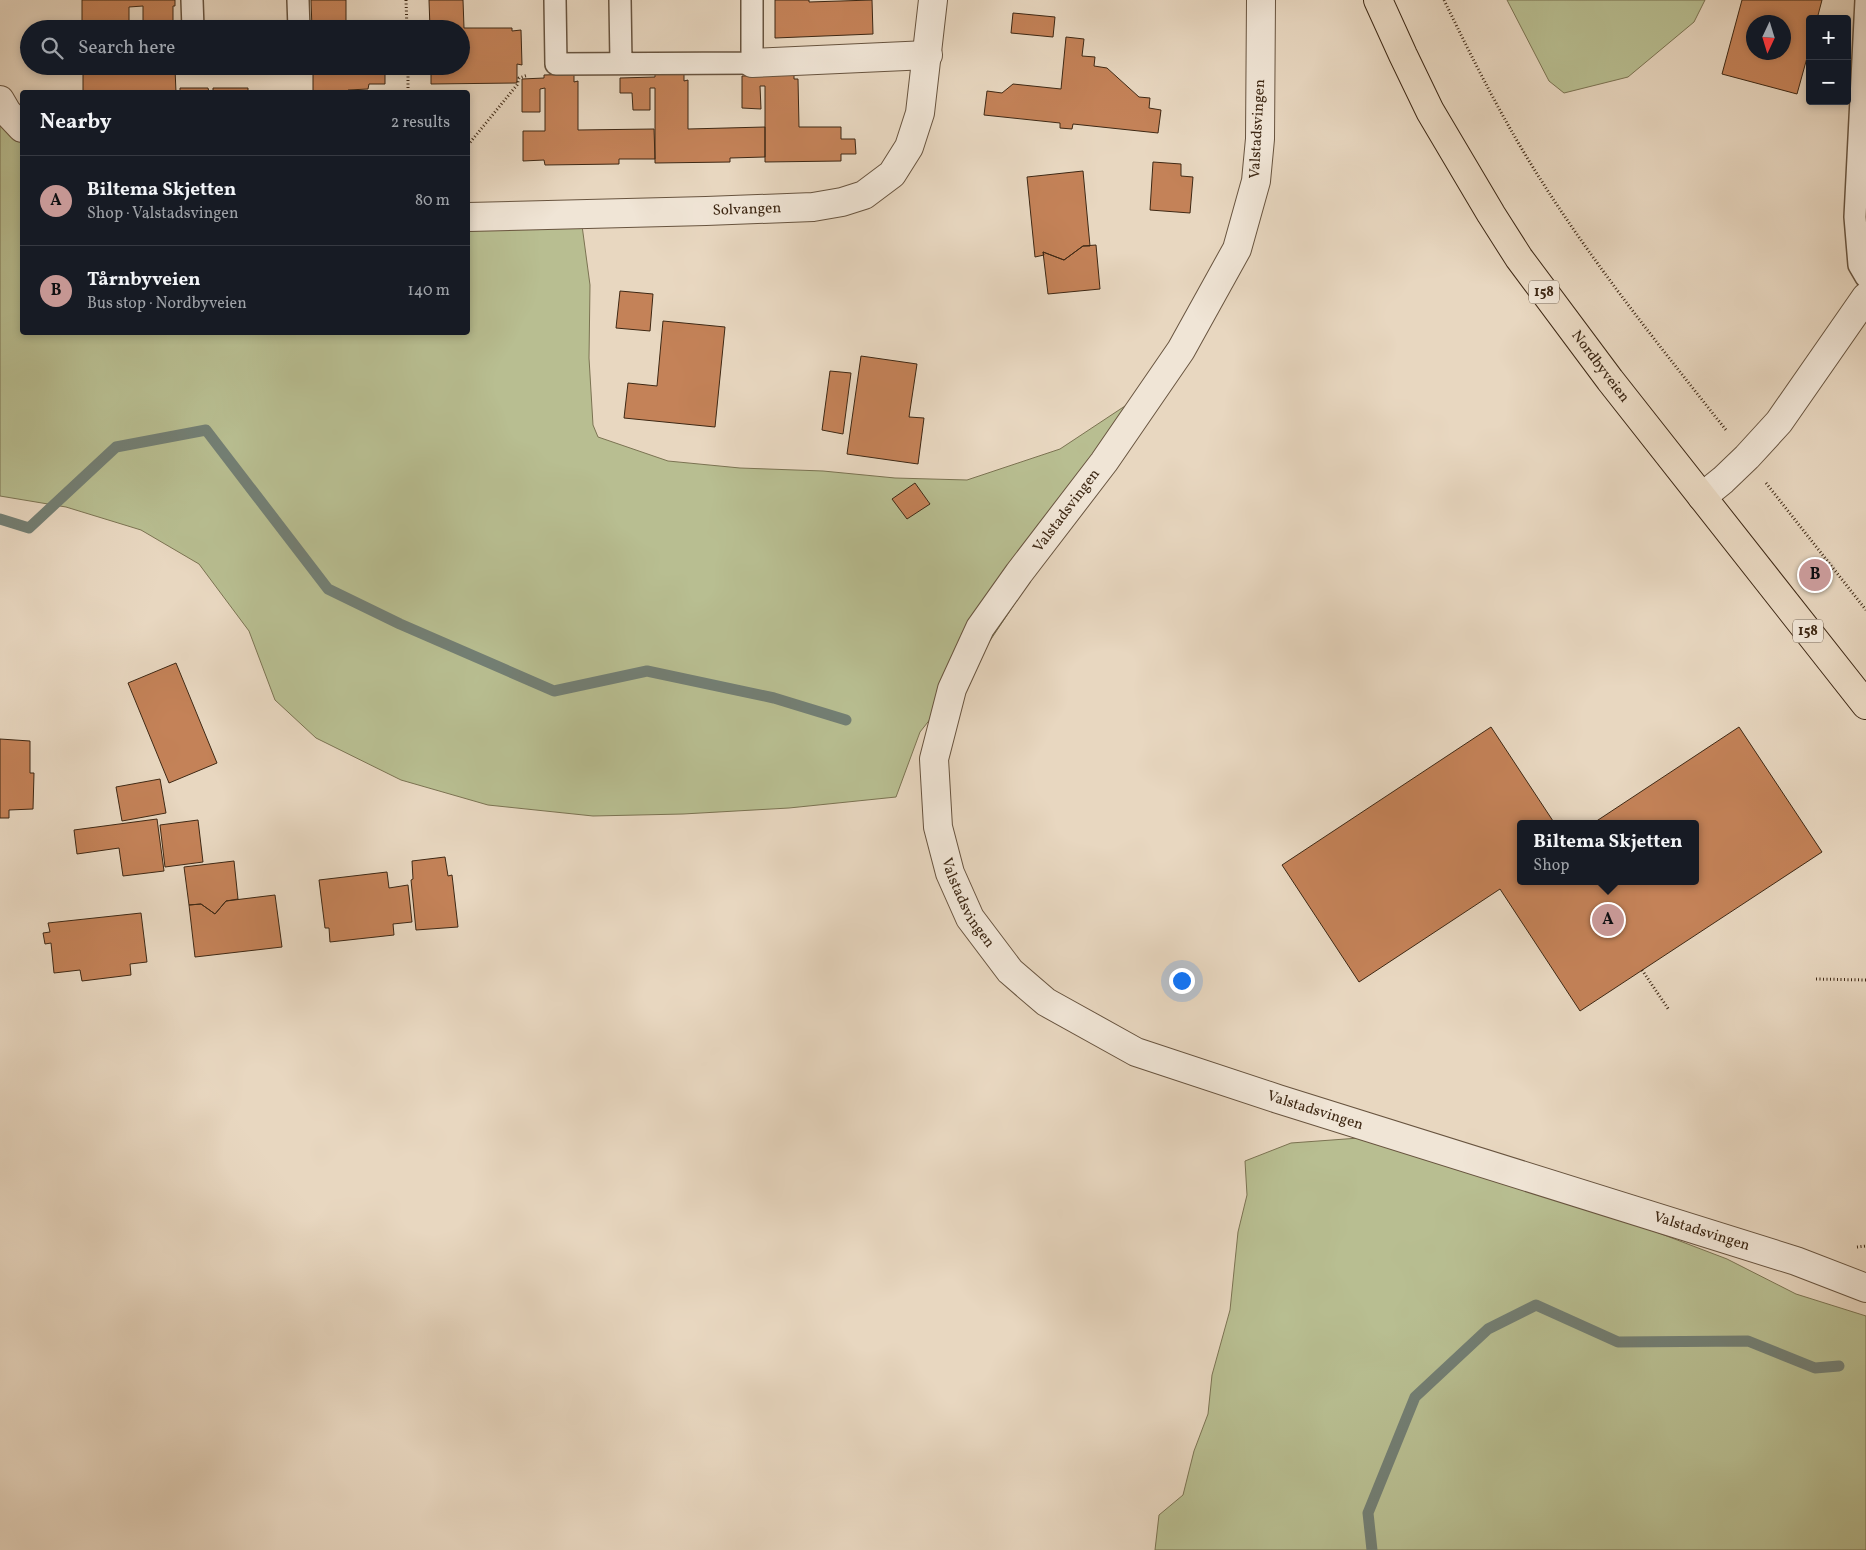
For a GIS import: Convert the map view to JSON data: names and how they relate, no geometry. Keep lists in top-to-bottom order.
{
  "streets": {
    "main road": ["158", "Nordbyveien"],
    "street": ["Valstadsvingen", "Solvangen"]
  },
  "north": "bottom",
  "page": {
    "map_buttons": ["+", "−"],
    "search": "Search here",
    "heading": ["Nearby", "2 results"],
    "list": [
      {
        "mark": "A",
        "name": "Biltema Skjetten",
        "note": "Shop · Valstadsvingen",
        "value": "80 m"
      },
      {
        "mark": "B",
        "name": "Tårnbyveien",
        "note": "Bus stop · Nordbyveien",
        "value": "140 m"
      }
    ],
    "pins": ["B", "A"],
    "popup": ["Biltema Skjetten", "Shop"]
  }
}
